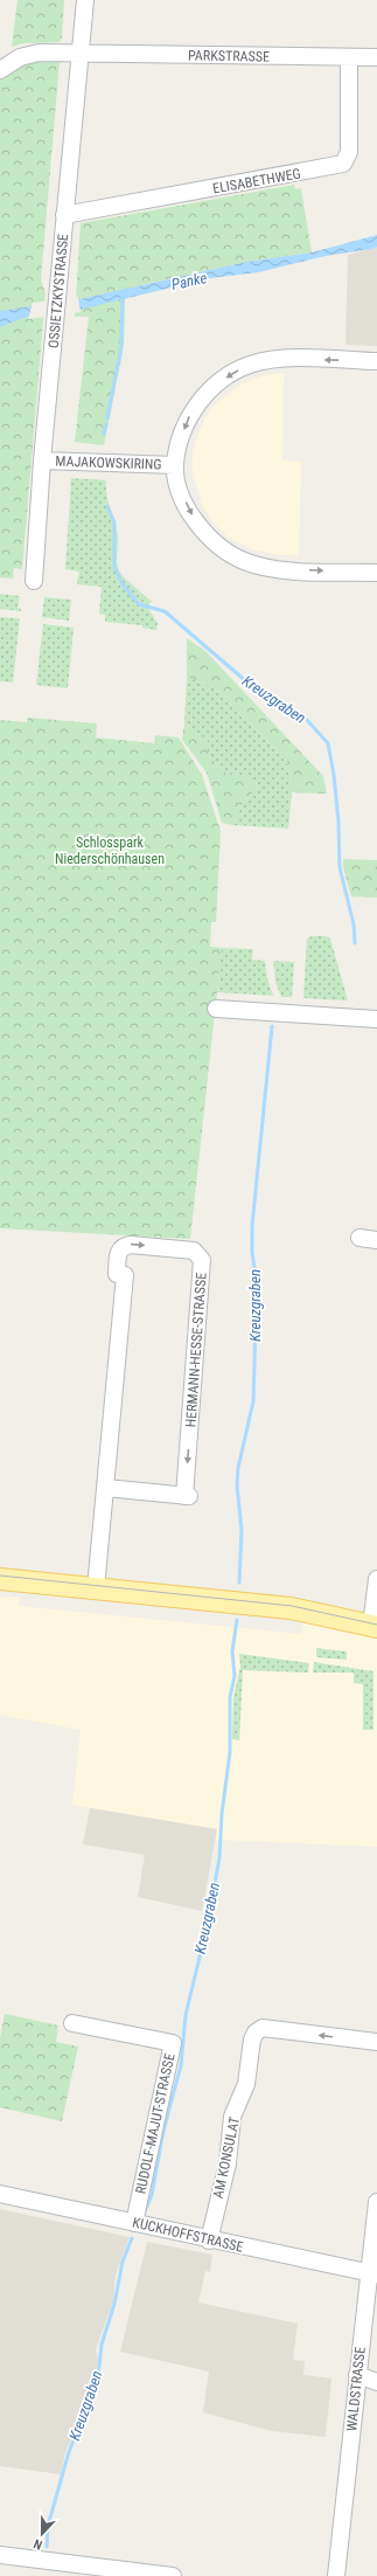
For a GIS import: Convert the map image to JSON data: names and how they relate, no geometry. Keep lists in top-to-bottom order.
{
  "streets": {
    "street": [
      "PARKSTRASSE",
      "ELISABETHWEG",
      "OSSIETZKYSTRASSE",
      "MAJAKOWSKIRING",
      "HERMANN-HESSE-STRASSE",
      "RUDOLF-MAJUT-STRASSE",
      "AM KONSULAT",
      "KUCKHOFFSTRASSE",
      "WALDSTRASSE"
    ]
  },
  "crossings": [
    ["PARKSTRASSE", "ELISABETHWEG"],
    ["PARKSTRASSE", "OSSIETZKYSTRASSE"],
    ["ELISABETHWEG", "OSSIETZKYSTRASSE"],
    ["OSSIETZKYSTRASSE", "MAJAKOWSKIRING"],
    ["RUDOLF-MAJUT-STRASSE", "KUCKHOFFSTRASSE"],
    ["AM KONSULAT", "KUCKHOFFSTRASSE"],
    ["KUCKHOFFSTRASSE", "WALDSTRASSE"]
  ],
  "water": ["Panke", "Kreuzgraben"],
  "parks": ["Schlosspark Niederschönhausen"],
  "north": "bottom"
}
